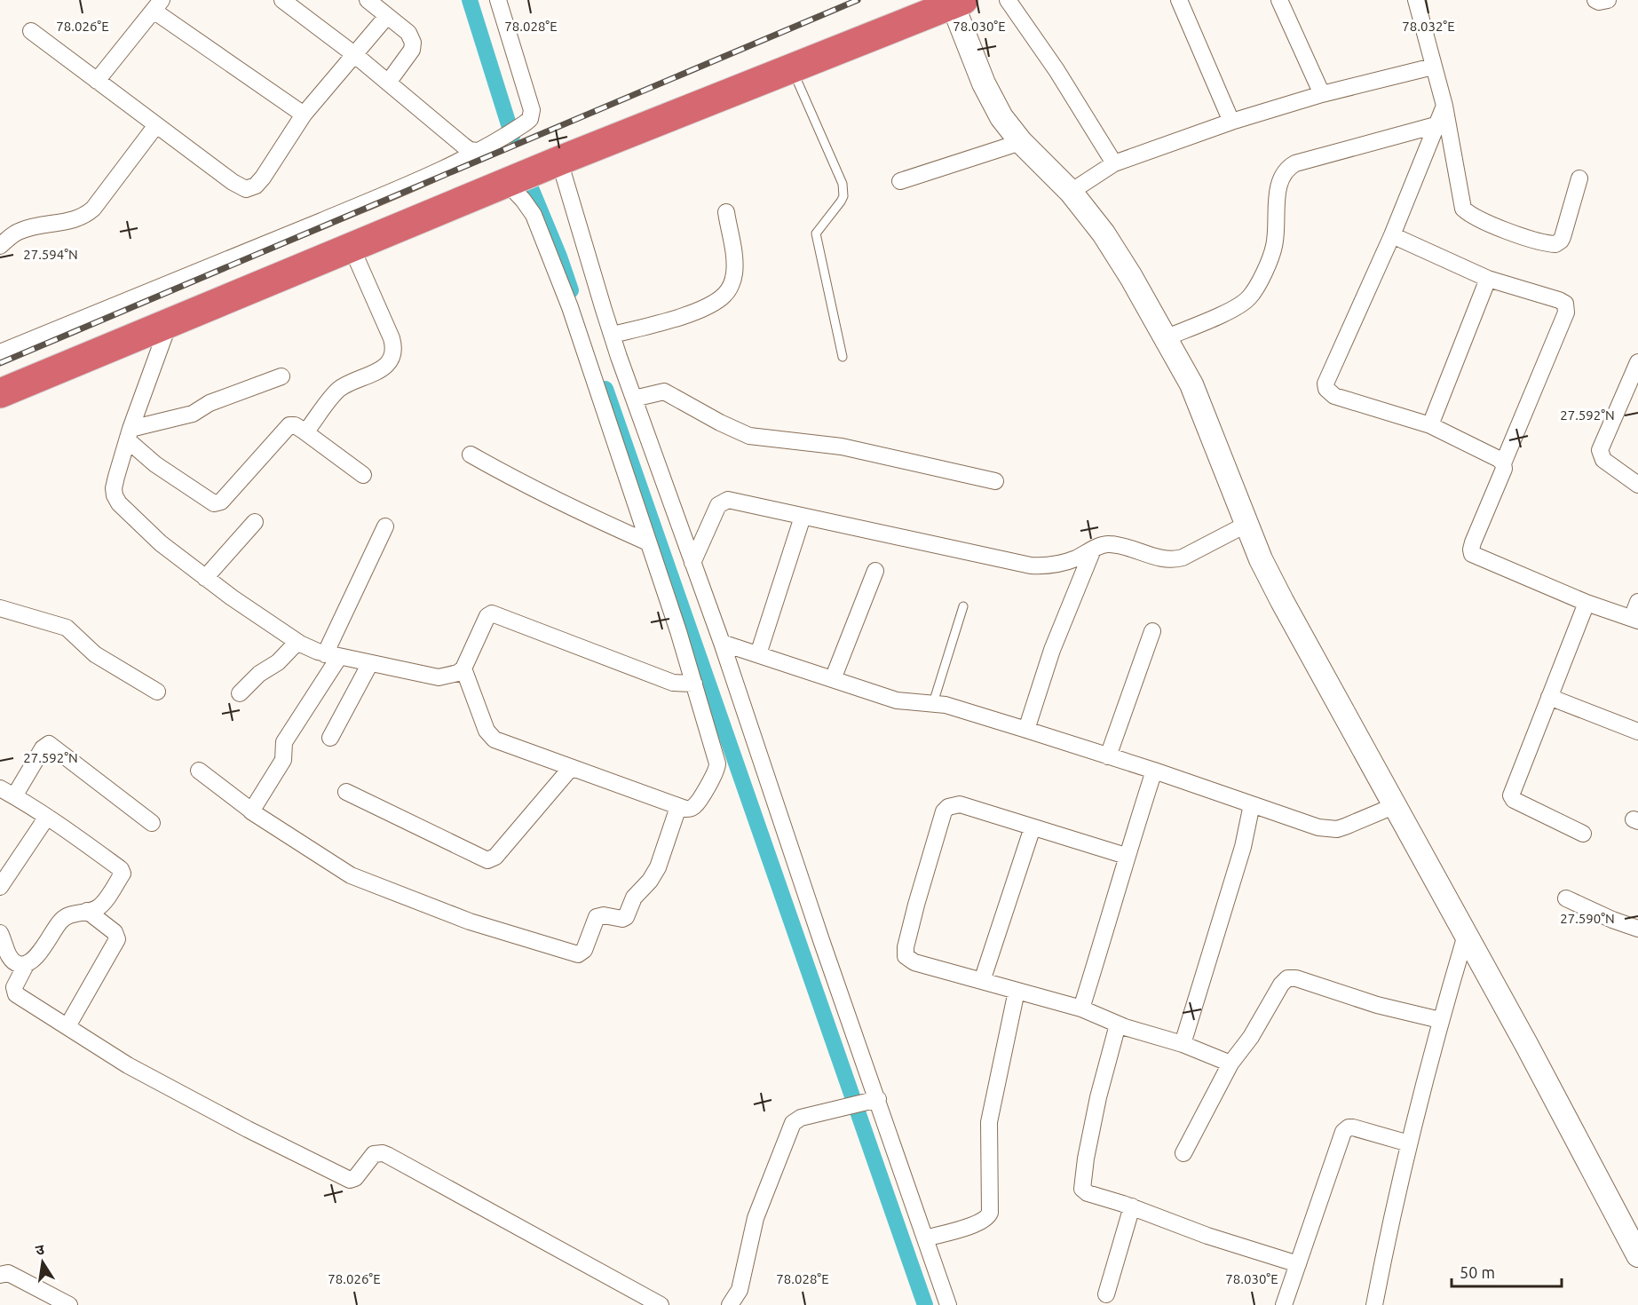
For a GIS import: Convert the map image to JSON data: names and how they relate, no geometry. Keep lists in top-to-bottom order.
{
  "scale_bar": "50 m",
  "north": "top",
  "coordinates": [
    "78.026°E",
    "78.028°E",
    "78.030°E",
    "78.032°E",
    "27.594°N",
    "27.592°N",
    "27.590°N"
  ]
}
